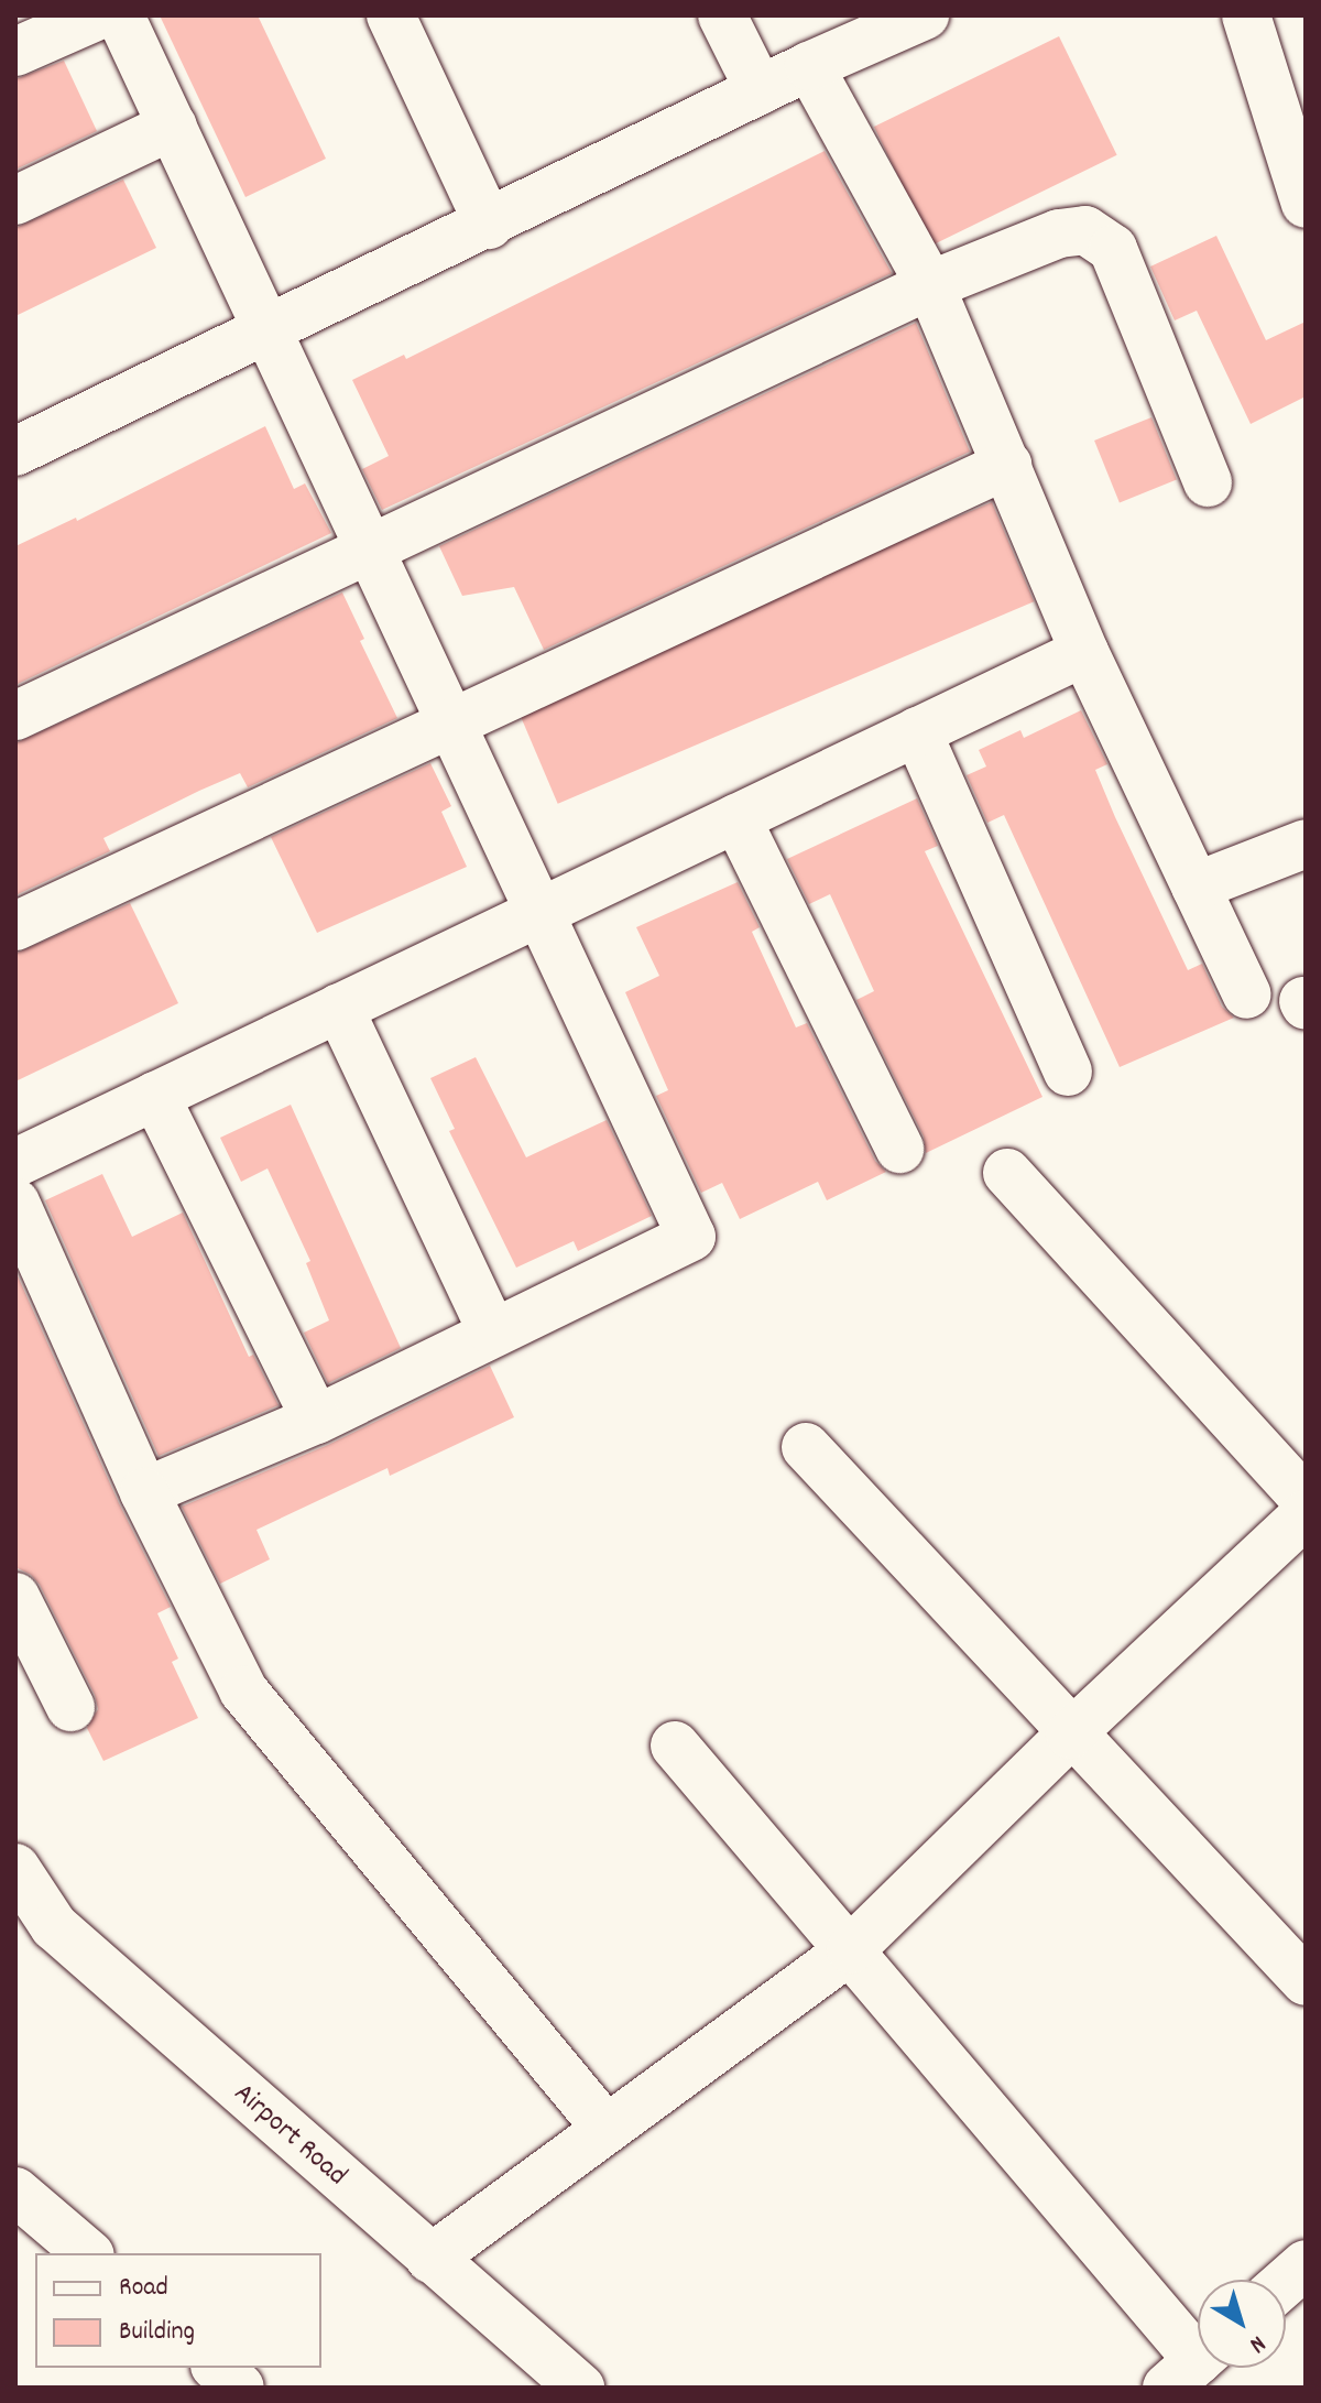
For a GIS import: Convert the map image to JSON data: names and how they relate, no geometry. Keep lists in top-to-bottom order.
{
  "streets": {
    "street": ["Airport Road"]
  },
  "legend": ["Road", "Building"],
  "north": "bottom right"
}
